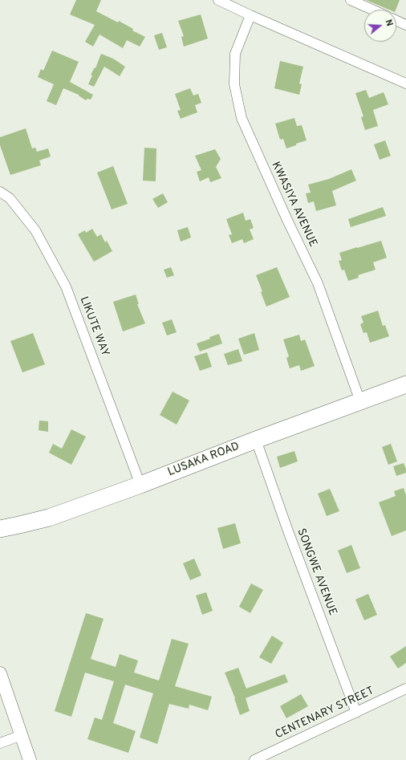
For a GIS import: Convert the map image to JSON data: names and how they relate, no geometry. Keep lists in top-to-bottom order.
{
  "streets": {
    "highway": ["LUSAKA ROAD"],
    "street": [
      "KWASIYA AVENUE",
      "LIKUTE WAY",
      "SONGWE AVENUE",
      "CENTENARY STREET"
    ]
  },
  "crossings": [
    ["KWASIYA AVENUE", "LUSAKA ROAD"],
    ["LIKUTE WAY", "LUSAKA ROAD"],
    ["LUSAKA ROAD", "SONGWE AVENUE"],
    ["SONGWE AVENUE", "CENTENARY STREET"]
  ],
  "north": "right"
}
